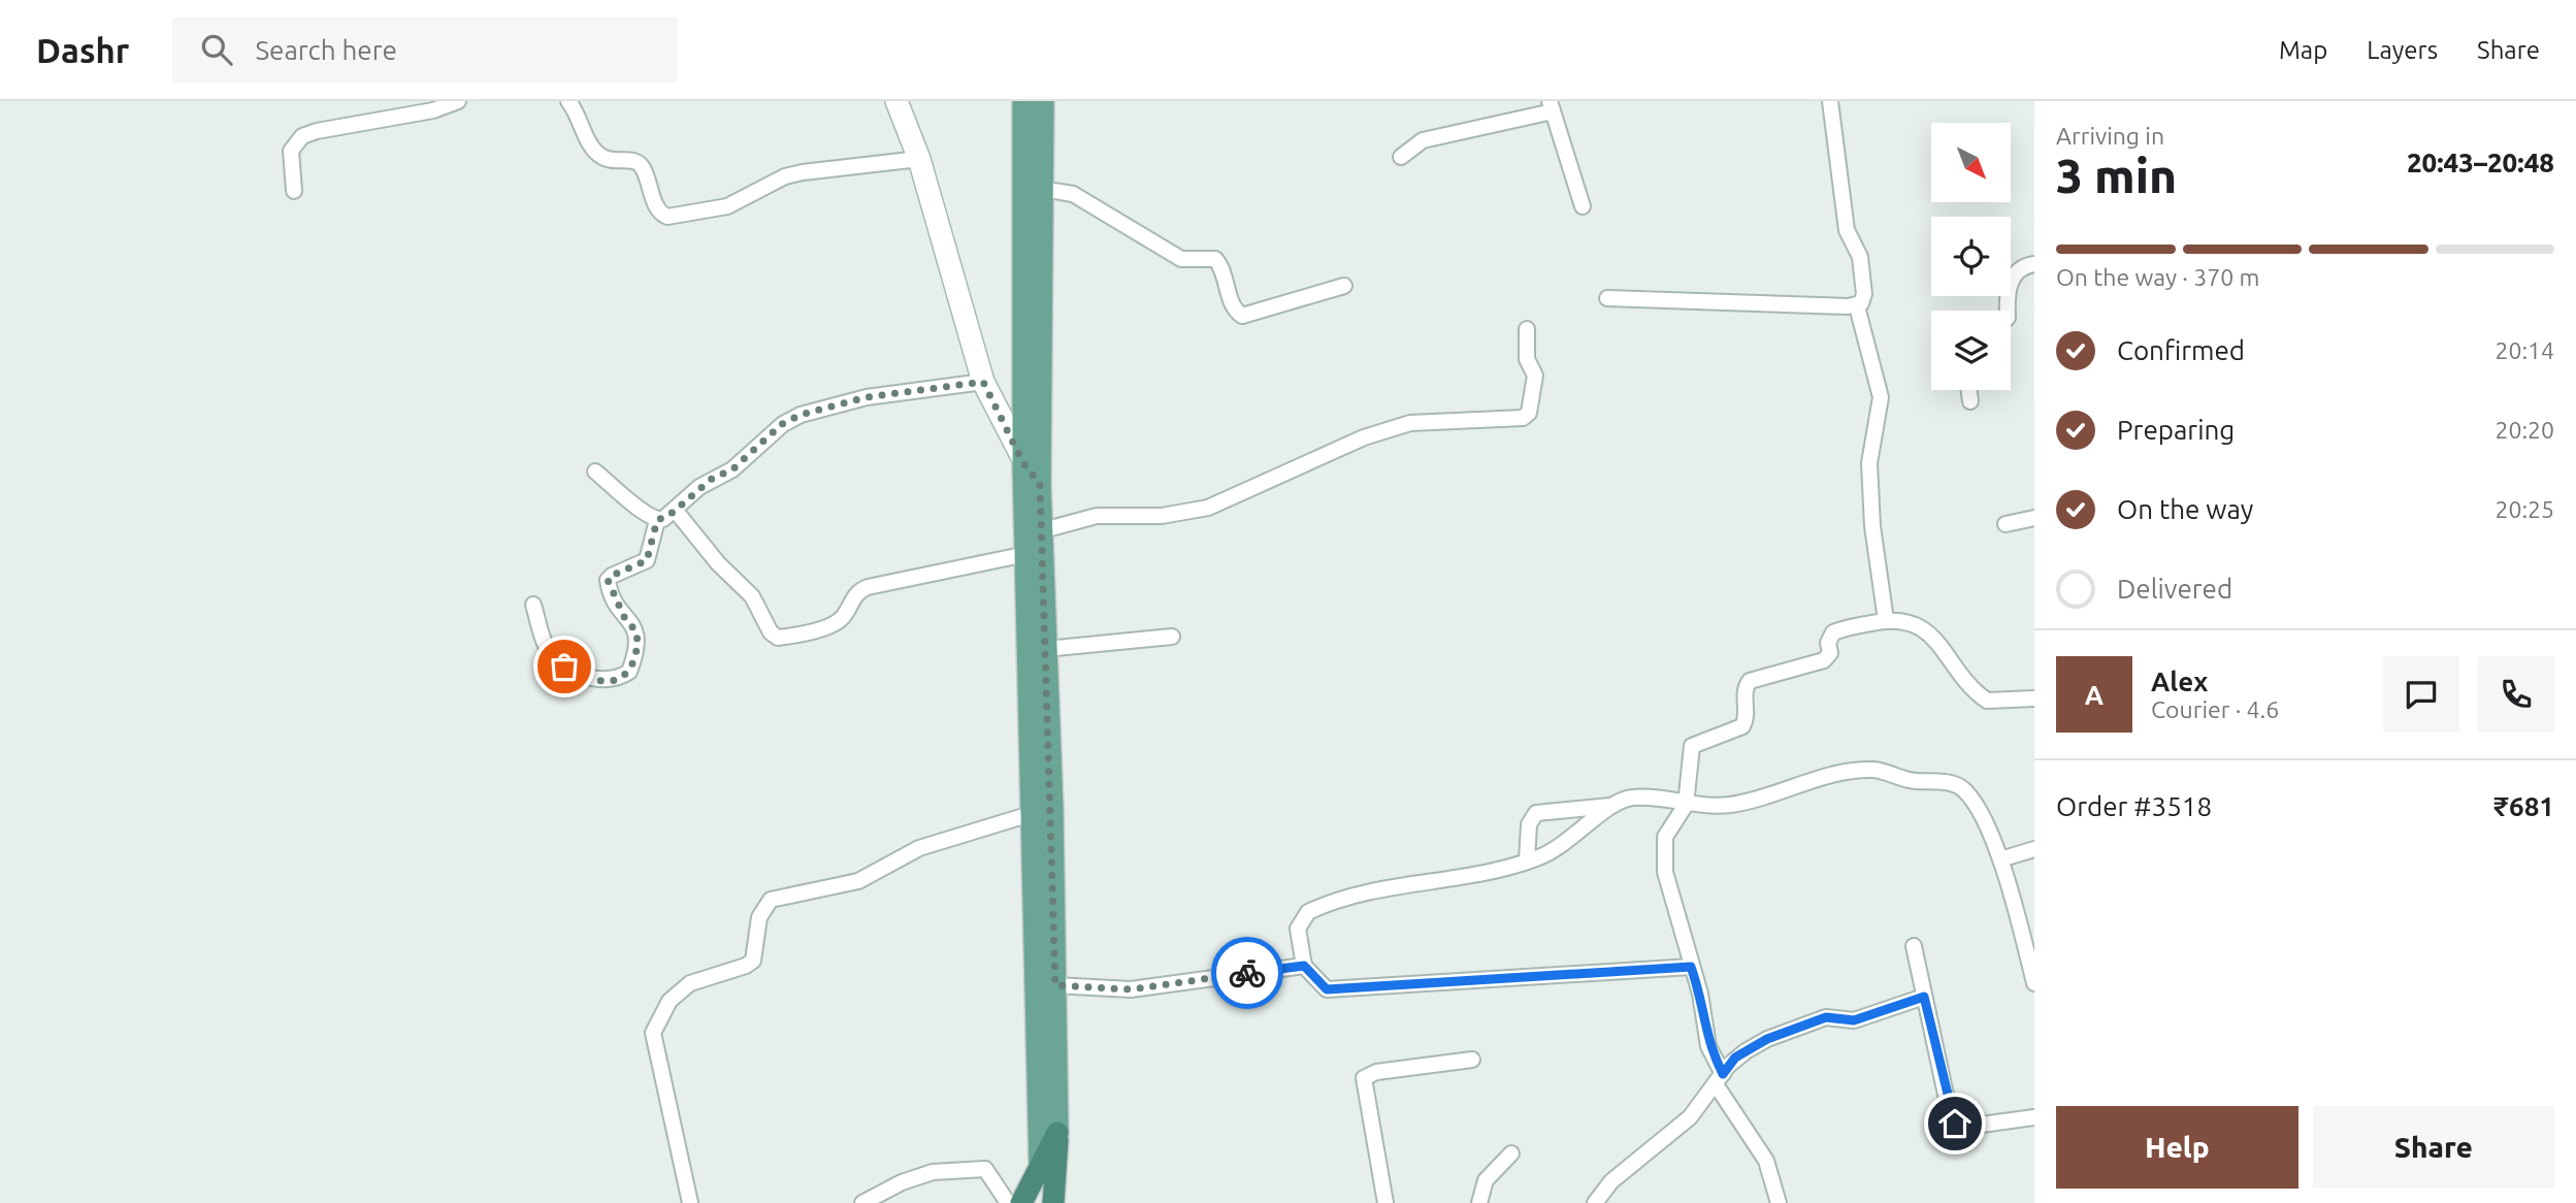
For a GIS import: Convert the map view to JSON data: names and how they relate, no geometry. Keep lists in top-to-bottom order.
{
  "north": "bottom right",
  "page": {
    "header": "Dashr",
    "search": "Search here",
    "nav": ["Map", "Layers", "Share"],
    "heading": ["3 min", "Arriving in", "20:43–20:48"],
    "panel": [
      "Alex",
      "Courier · 4.6",
      "Order #3518",
      "₹681"
    ],
    "bar": "On the way · 370 m",
    "list": [
      ["Confirmed", "20:14"],
      ["Preparing", "20:20"],
      ["On the way", "20:25"],
      "Delivered"
    ],
    "round": "A",
    "buttons": ["Help", "Share"]
  }
}
